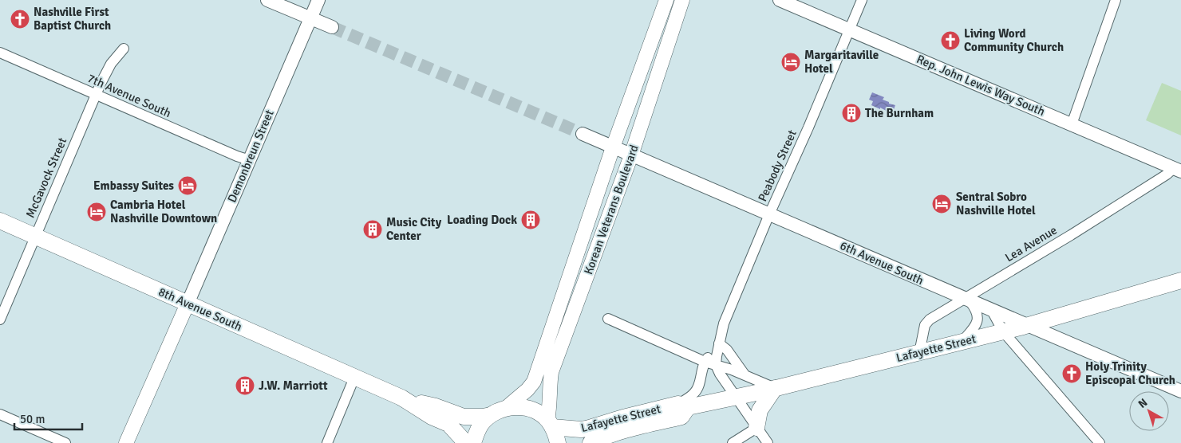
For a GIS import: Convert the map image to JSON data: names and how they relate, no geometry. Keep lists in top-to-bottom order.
{
  "streets": {
    "main road": [
      "Demonbreun Street",
      "Korean Veterans Boulevard",
      "8th Avenue South",
      "Lafayette Street"
    ],
    "street": [
      "Rep. John Lewis Way South",
      "7th Avenue South",
      "Peabody Street",
      "McGavock Street",
      "Lea Avenue",
      "6th Avenue South"
    ]
  },
  "crossings": [
    ["Rep. John Lewis Way South", "Peabody Street"],
    ["Rep. John Lewis Way South", "Lea Avenue"],
    ["7th Avenue South", "Demonbreun Street"],
    ["7th Avenue South", "McGavock Street"],
    ["Demonbreun Street", "8th Avenue South"],
    ["Peabody Street", "6th Avenue South"],
    ["Peabody Street", "Lafayette Street"],
    ["McGavock Street", "8th Avenue South"],
    ["Korean Veterans Boulevard", "6th Avenue South"],
    ["Korean Veterans Boulevard", "Lafayette Street"],
    ["Lea Avenue", "6th Avenue South"],
    ["Lea Avenue", "Lafayette Street"],
    ["6th Avenue South", "Lafayette Street"]
  ],
  "places": {
    "church": ["Nashville First Baptist Church", "Living Word Community Church", "Holy Trinity Episcopal Church"],
    "hotel": [
      "Margaritaville Hotel",
      "Embassy Suites",
      "Sentral Sobro Nashville Hotel",
      "Cambria Hotel Nashville Downtown"
    ],
    "building": [
      "The Burnham",
      "Loading Dock",
      "Music City Center",
      "J.W. Marriott"
    ]
  },
  "scale_bar": "50 m",
  "north": "top left"
}
